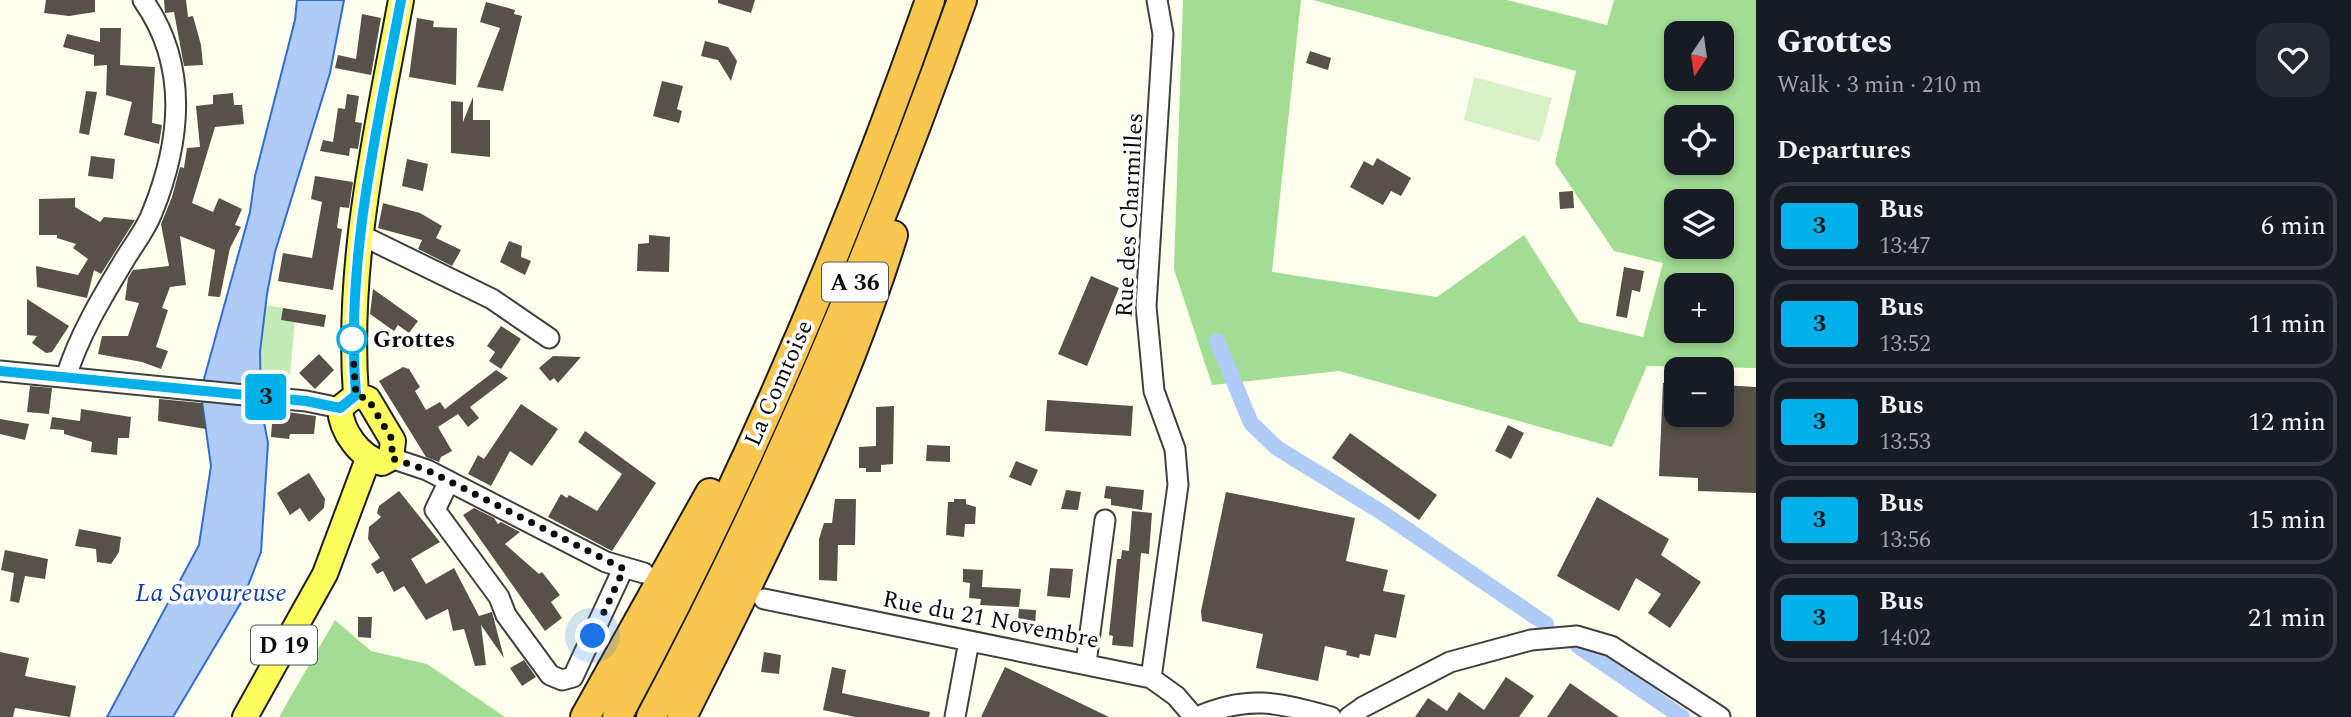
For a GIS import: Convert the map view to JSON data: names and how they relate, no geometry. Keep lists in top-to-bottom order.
{
  "streets": {
    "highway": ["A 36", "La Comtoise"],
    "main road": ["D 19"],
    "street": ["Rue des Charmilles", "Rue du 21 Novembre"]
  },
  "crossings": [
    ["Rue des Charmilles", "Rue du 21 Novembre"]
  ],
  "water": ["La Savoureuse"],
  "places": ["Grottes"],
  "lines": ["bus line 3"],
  "north": "bottom",
  "page": {
    "on_map": "3",
    "heading": [
      ["Grottes", "Walk · 3 min · 210 m"],
      "Departures"
    ],
    "map_buttons": ["+", "−"],
    "list": [
      {
        "mark": "3",
        "name": "Bus",
        "note": "13:47",
        "value": "6 min"
      },
      {
        "mark": "3",
        "name": "Bus",
        "note": "13:52",
        "value": "11 min"
      },
      {
        "mark": "3",
        "name": "Bus",
        "note": "13:53",
        "value": "12 min"
      },
      {
        "mark": "3",
        "name": "Bus",
        "note": "13:56",
        "value": "15 min"
      },
      {
        "mark": "3",
        "name": "Bus",
        "note": "14:02",
        "value": "21 min"
      }
    ]
  }
}
